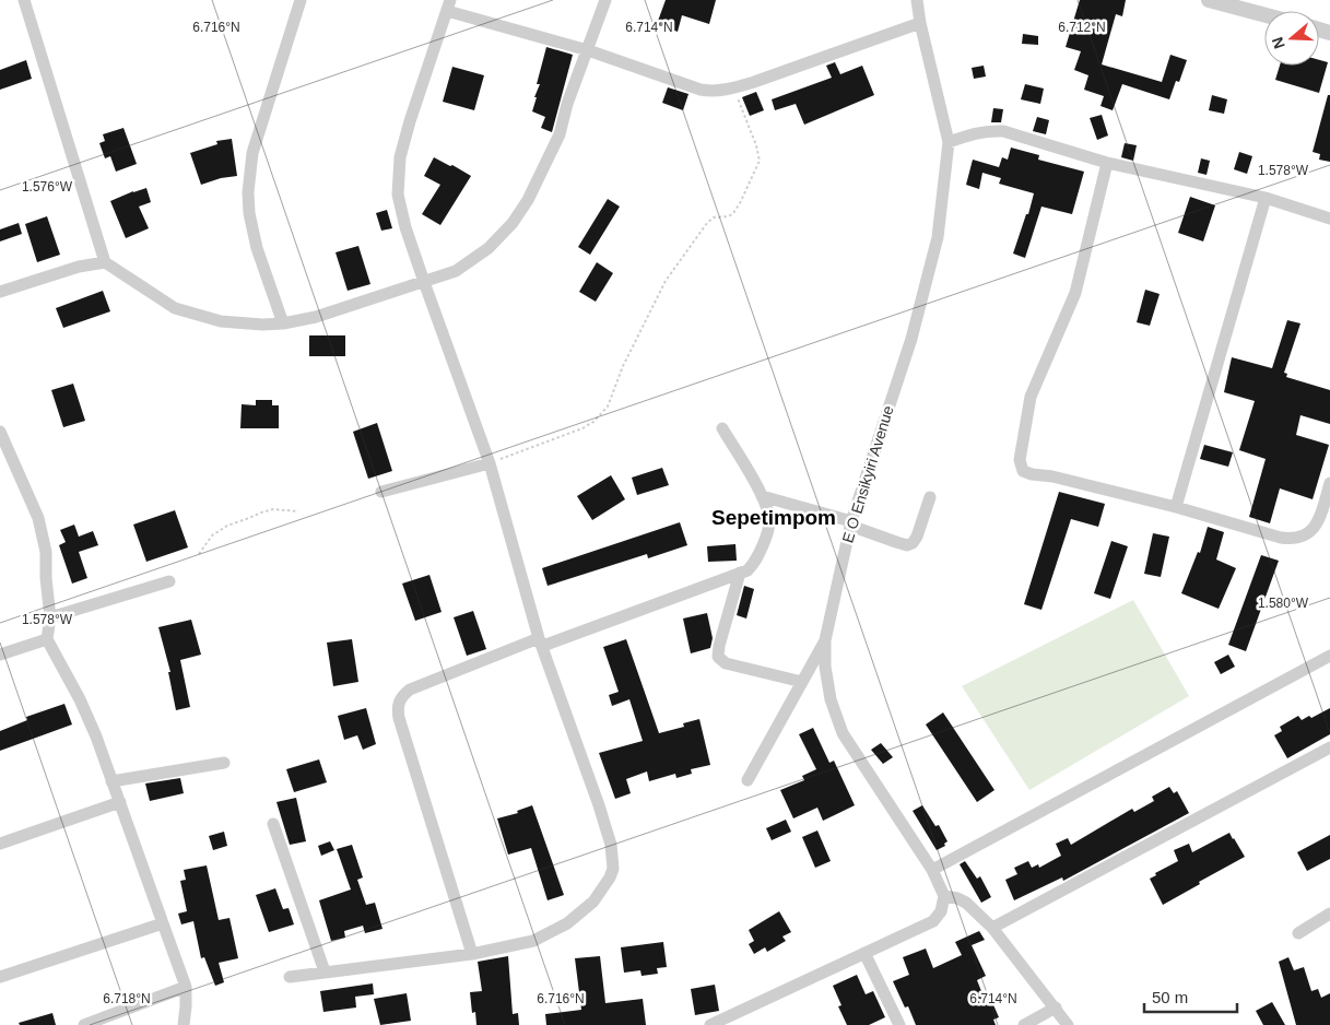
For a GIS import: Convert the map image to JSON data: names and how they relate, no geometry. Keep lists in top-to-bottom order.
{
  "streets": {
    "street": ["E O Ensikyiri Avenue"]
  },
  "districts": ["Sepetimpom"],
  "scale_bar": "50 m",
  "north": "left",
  "coordinates": [
    "6.712°N",
    "6.716°N",
    "6.714°N",
    "1.578°W",
    "1.576°W",
    "1.580°W",
    "6.718°N"
  ]
}
